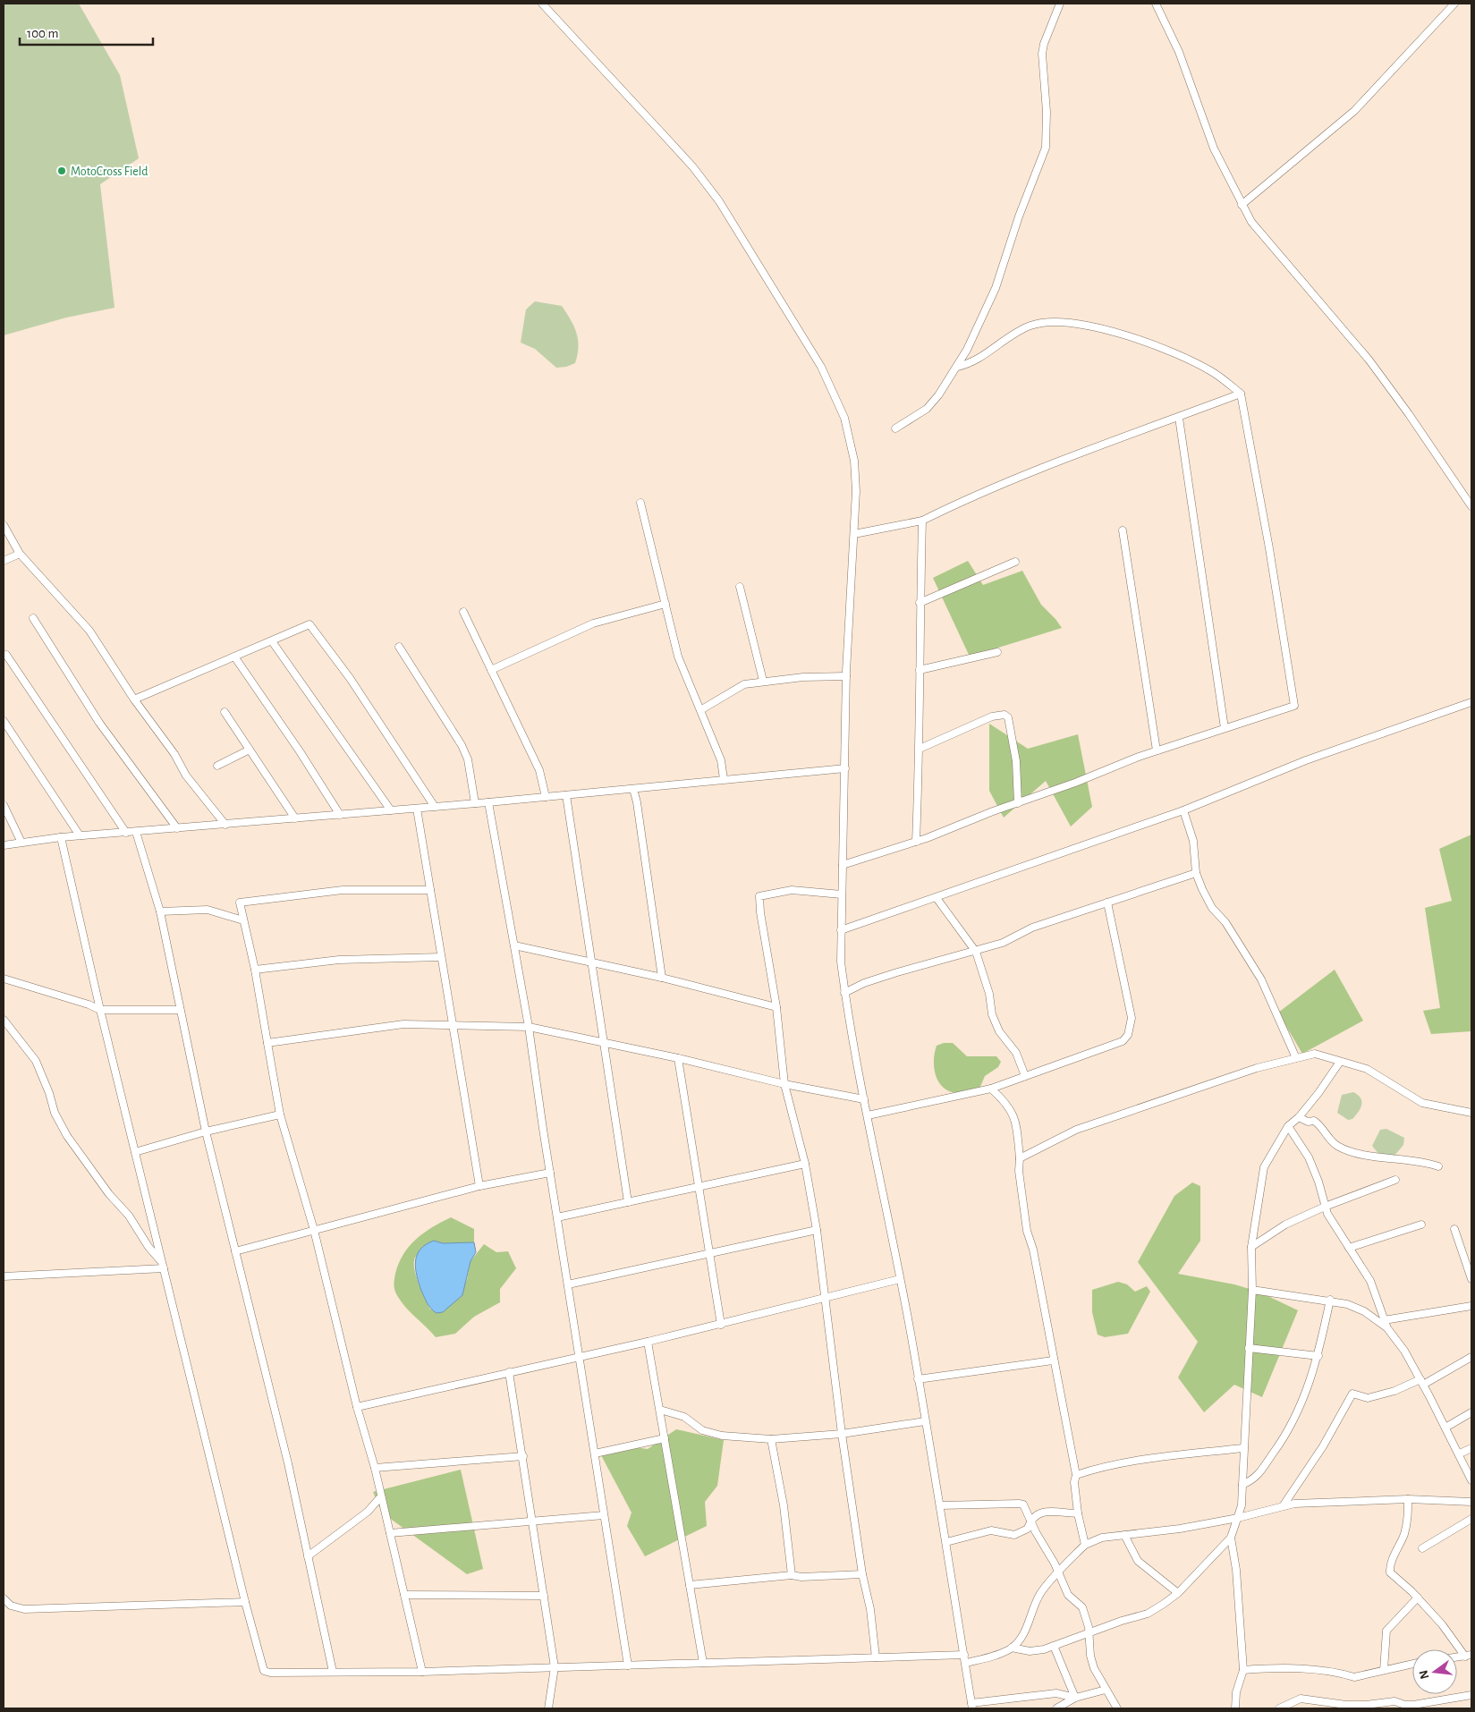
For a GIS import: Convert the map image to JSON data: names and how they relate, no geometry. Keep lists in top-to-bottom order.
{
  "places": ["MotoCross Field"],
  "scale_bar": "100 m",
  "north": "left"
}
